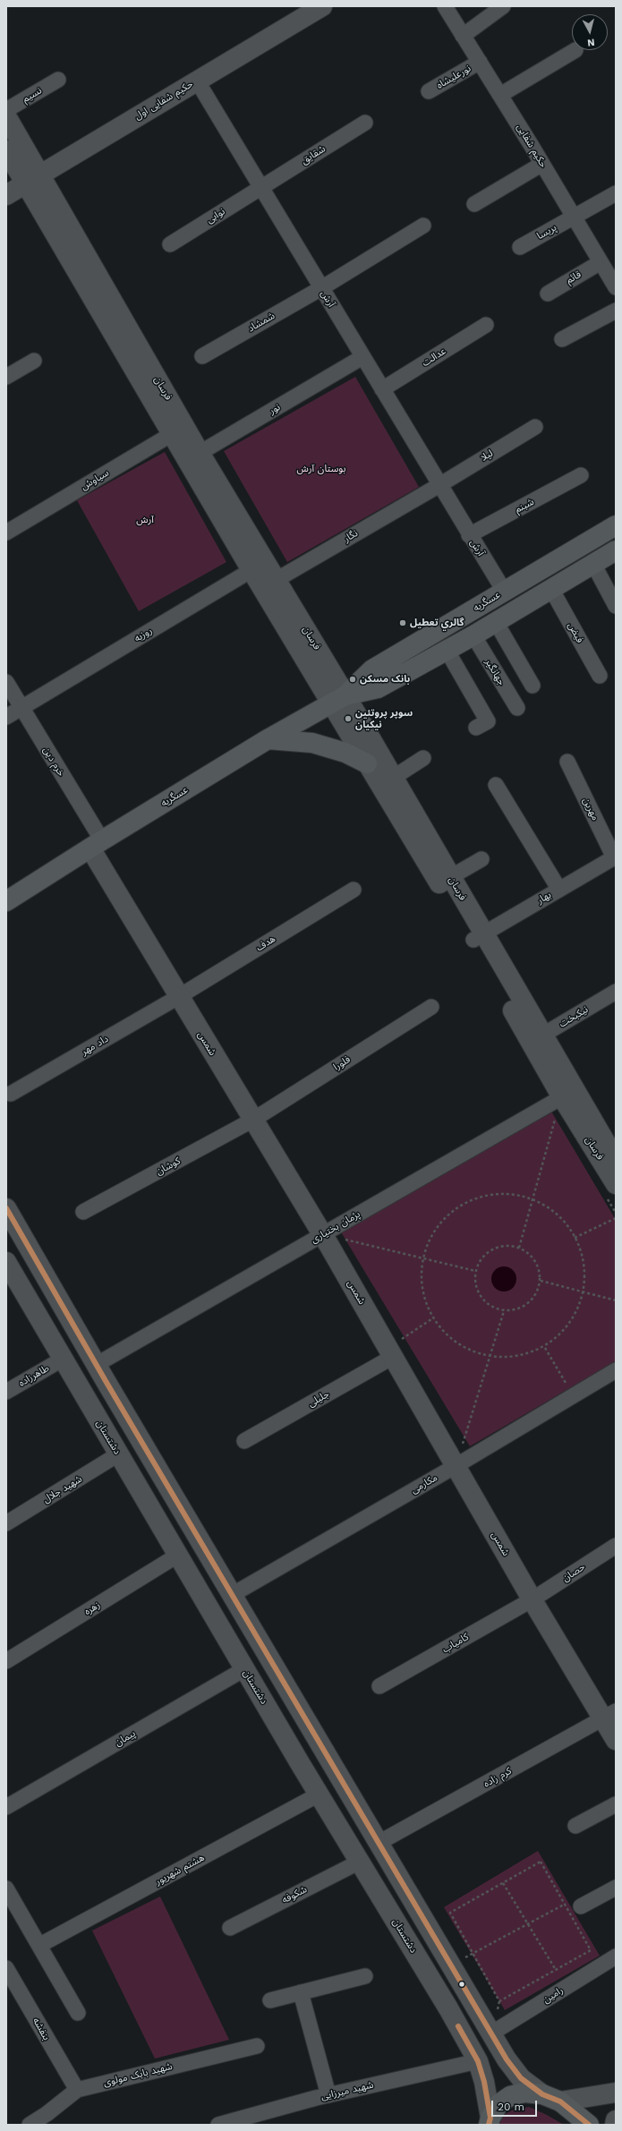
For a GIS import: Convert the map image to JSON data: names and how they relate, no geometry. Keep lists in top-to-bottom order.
{
  "streets": {
    "main road": ["عسگریه"],
    "street": [
      "نورعلیشاه",
      "نسیم",
      "حکیم شفایی اول",
      "حکیم شفایی",
      "شقایق",
      "نوابی",
      "پریسا",
      "قائم",
      "آرش",
      "شمشاد",
      "عدالت",
      "فرسان",
      "نور",
      "لیلا",
      "سیاوش",
      "شبنم",
      "نگار",
      "فیض",
      "روزبه",
      "جهانگیر",
      "خرم دین",
      "مهرین",
      "بهار",
      "هدف",
      "نیکبخت",
      "شمس",
      "داد مهر",
      "فلورا",
      "کوشان",
      "پژمان بختیاری",
      "طاهرزاده",
      "جلیلی",
      "دشتستان",
      "مکارمی",
      "شهید جلال",
      "حصان",
      "زهره",
      "کامیاب",
      "پیمان",
      "کرم زاده",
      "هشتم شهریور",
      "شکوفه",
      "رامین",
      "بنفشه",
      "شهید بابک مولوی",
      "شهید میرزایی"
    ]
  },
  "crossings": [
    ["نورعلیشاه", "حکیم شفایی"],
    ["حکیم شفایی اول", "آرش"],
    ["حکیم شفایی اول", "فرسان"],
    ["حکیم شفایی", "پریسا"],
    ["حکیم شفایی", "قائم"],
    ["شقایق", "نوابی"],
    ["شقایق", "آرش"],
    ["نوابی", "آرش"],
    ["آرش", "شمشاد"],
    ["آرش", "عدالت"],
    ["آرش", "نور"],
    ["آرش", "لیلا"],
    ["آرش", "شبنم"],
    ["آرش", "نگار"],
    ["آرش", "عسگریه"],
    ["فرسان", "نور"],
    ["فرسان", "سیاوش"],
    ["فرسان", "نگار"],
    ["فرسان", "عسگریه"],
    ["فرسان", "روزبه"],
    ["فرسان", "بهار"],
    ["فرسان", "نیکبخت"],
    ["فرسان", "پژمان بختیاری"],
    ["لیلا", "نگار"],
    ["عسگریه", "فیض"],
    ["عسگریه", "جهانگیر"],
    ["عسگریه", "خرم دین"],
    ["عسگریه", "شمس"],
    ["روزبه", "خرم دین"],
    ["خرم دین", "شمس"],
    ["مهرین", "بهار"],
    ["هدف", "شمس"],
    ["هدف", "داد مهر"],
    ["شمس", "داد مهر"],
    ["شمس", "فلورا"],
    ["شمس", "کوشان"],
    ["شمس", "پژمان بختیاری"],
    ["شمس", "جلیلی"],
    ["شمس", "مکارمی"],
    ["شمس", "حصان"],
    ["شمس", "کامیاب"],
    ["شمس", "کرم زاده"],
    ["فلورا", "کوشان"],
    ["طاهرزاده", "دشتستان"],
    ["دشتستان", "شهید جلال"],
    ["دشتستان", "زهره"],
    ["دشتستان", "پیمان"],
    ["دشتستان", "هشتم شهریور"],
    ["دشتستان", "شکوفه"],
    ["دشتستان", "شهید میرزایی"],
    ["حصان", "کامیاب"],
    ["بنفشه", "شهید بابک مولوی"]
  ],
  "parks": ["بوستان آرش", "آرش"],
  "places": ["گالري تعطيل", "بانک مسکن", "سوپر پروتئین نیکیان"],
  "scale_bar": "20 m",
  "north": "bottom"
}
